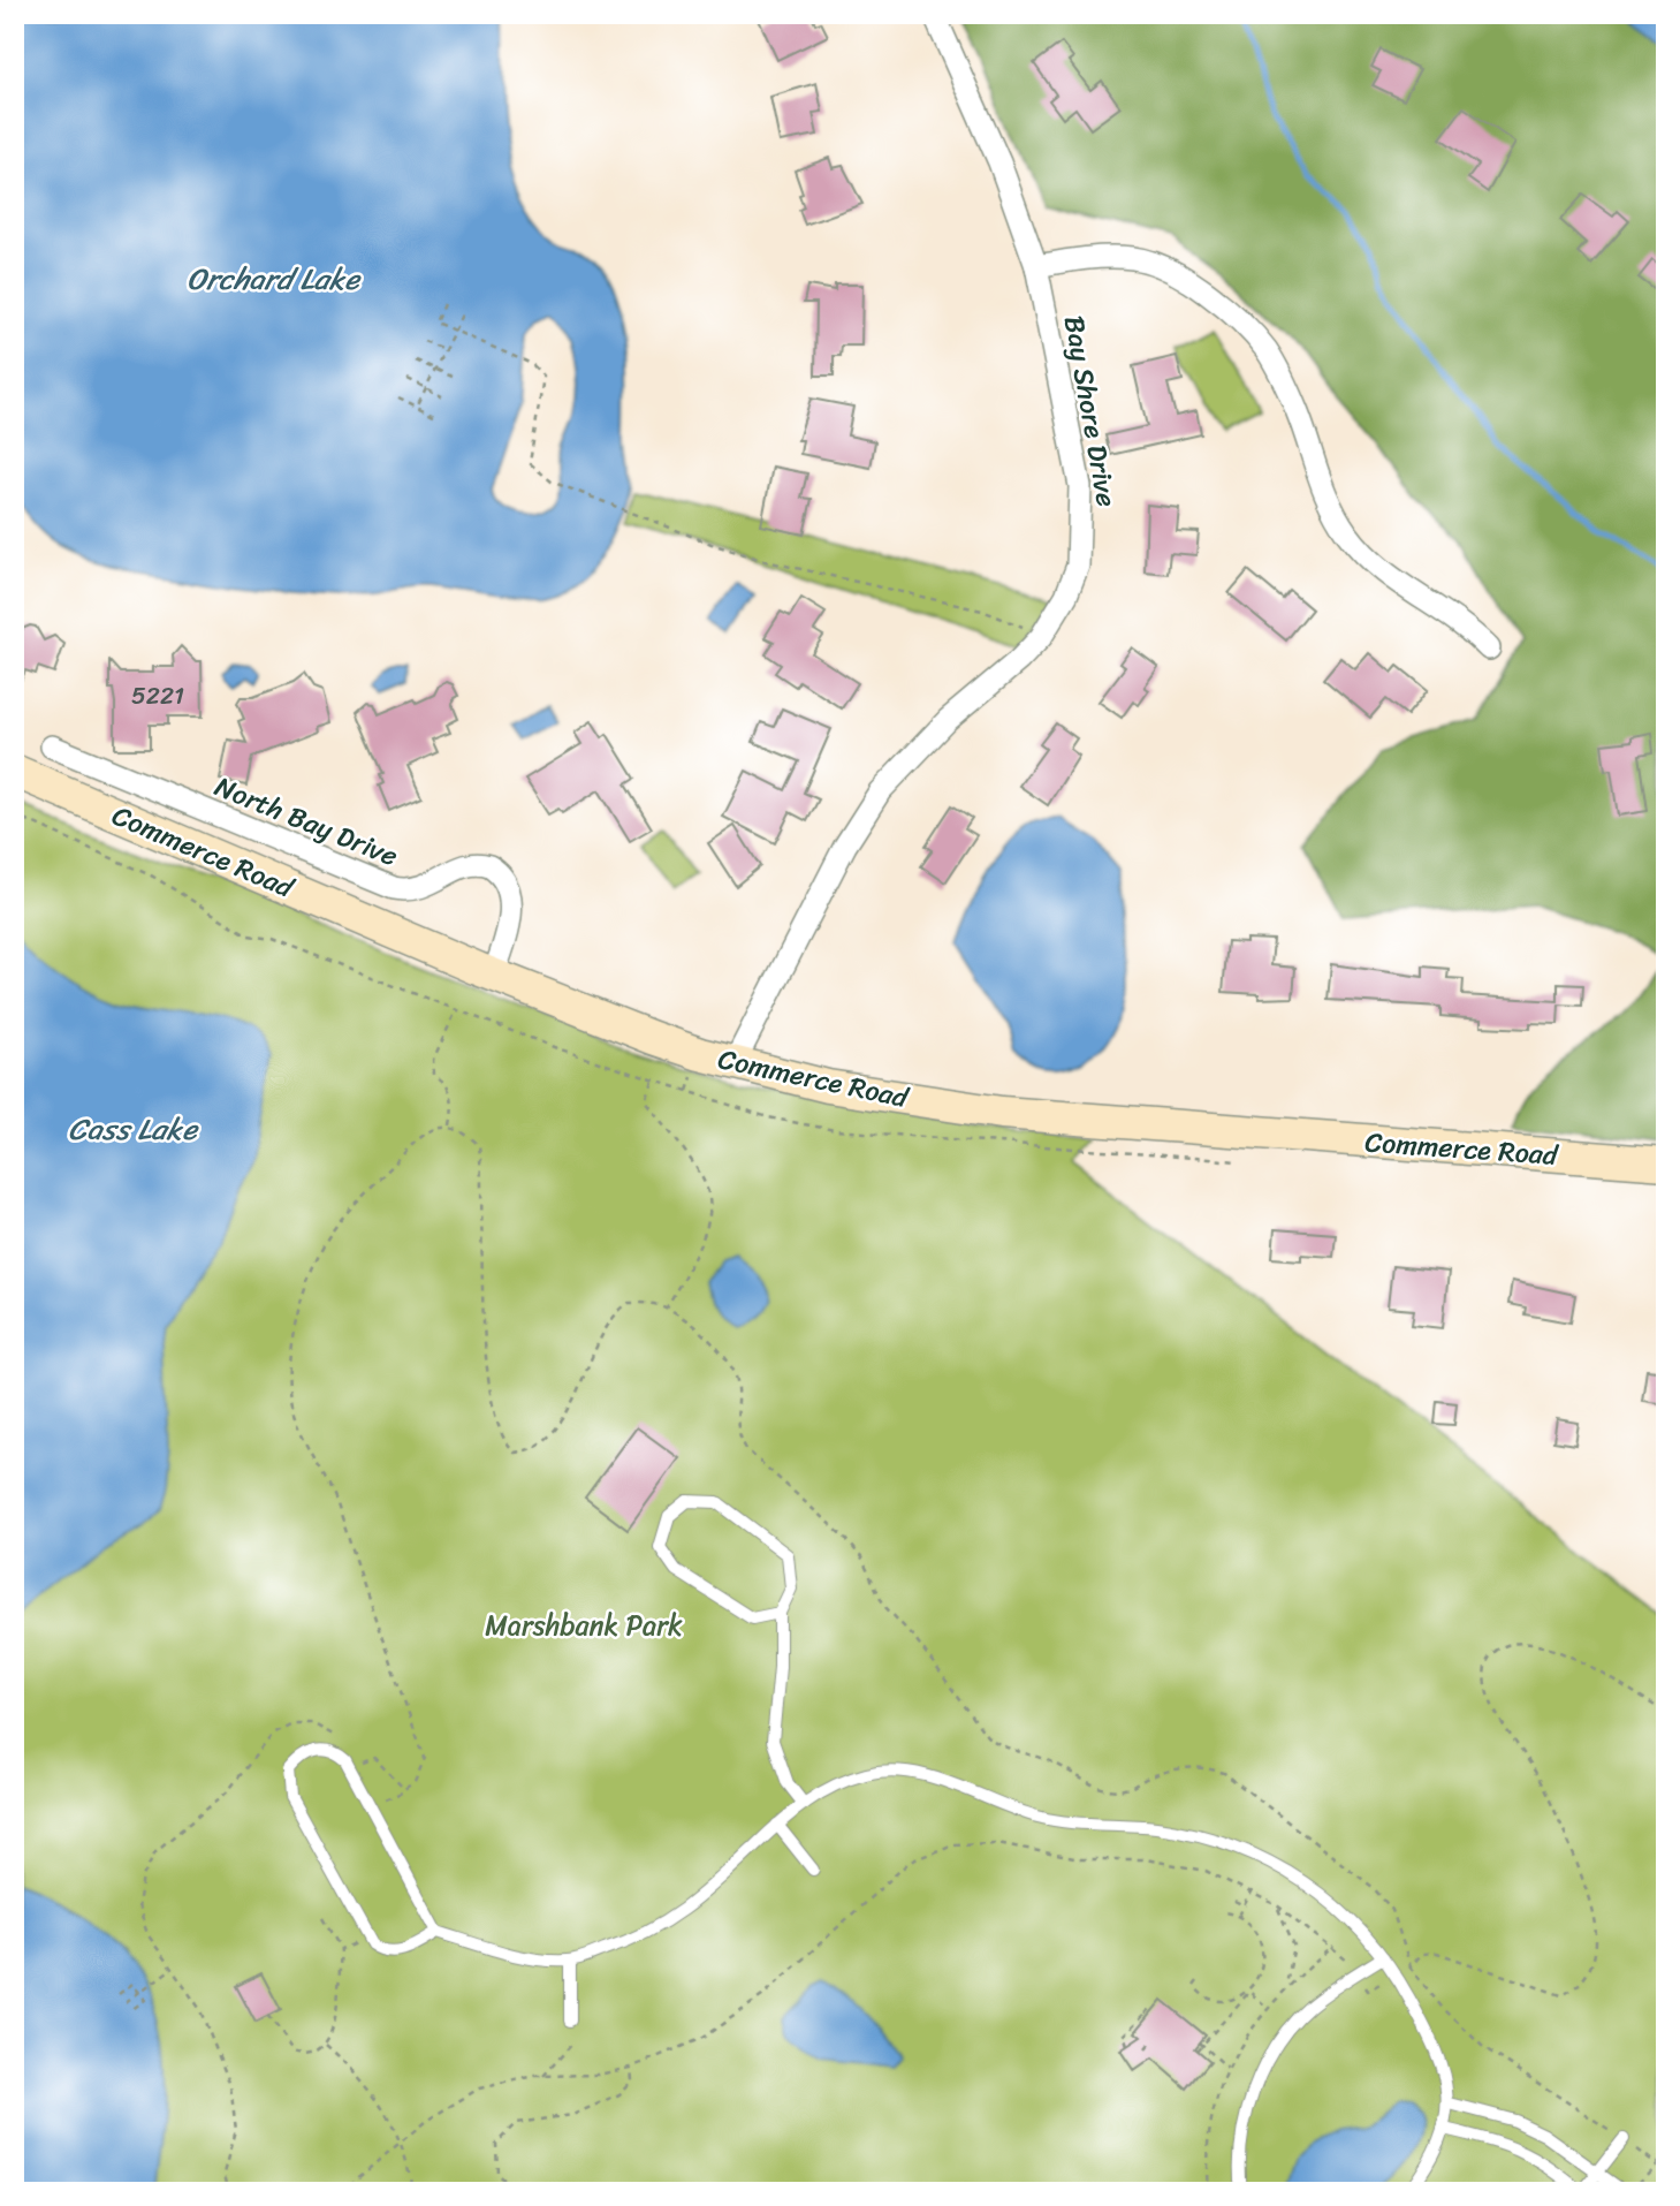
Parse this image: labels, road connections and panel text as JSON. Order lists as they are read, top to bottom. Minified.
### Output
{"streets":{"main road":["Commerce Road"],"street":["Bay Shore Drive","North Bay Drive"]},"crossings":[["Bay Shore Drive","Commerce Road"],["North Bay Drive","Commerce Road"]],"water":["Orchard Lake","Cass Lake"],"parks":["Marshbank Park"],"house_numbers":["5221"]}
